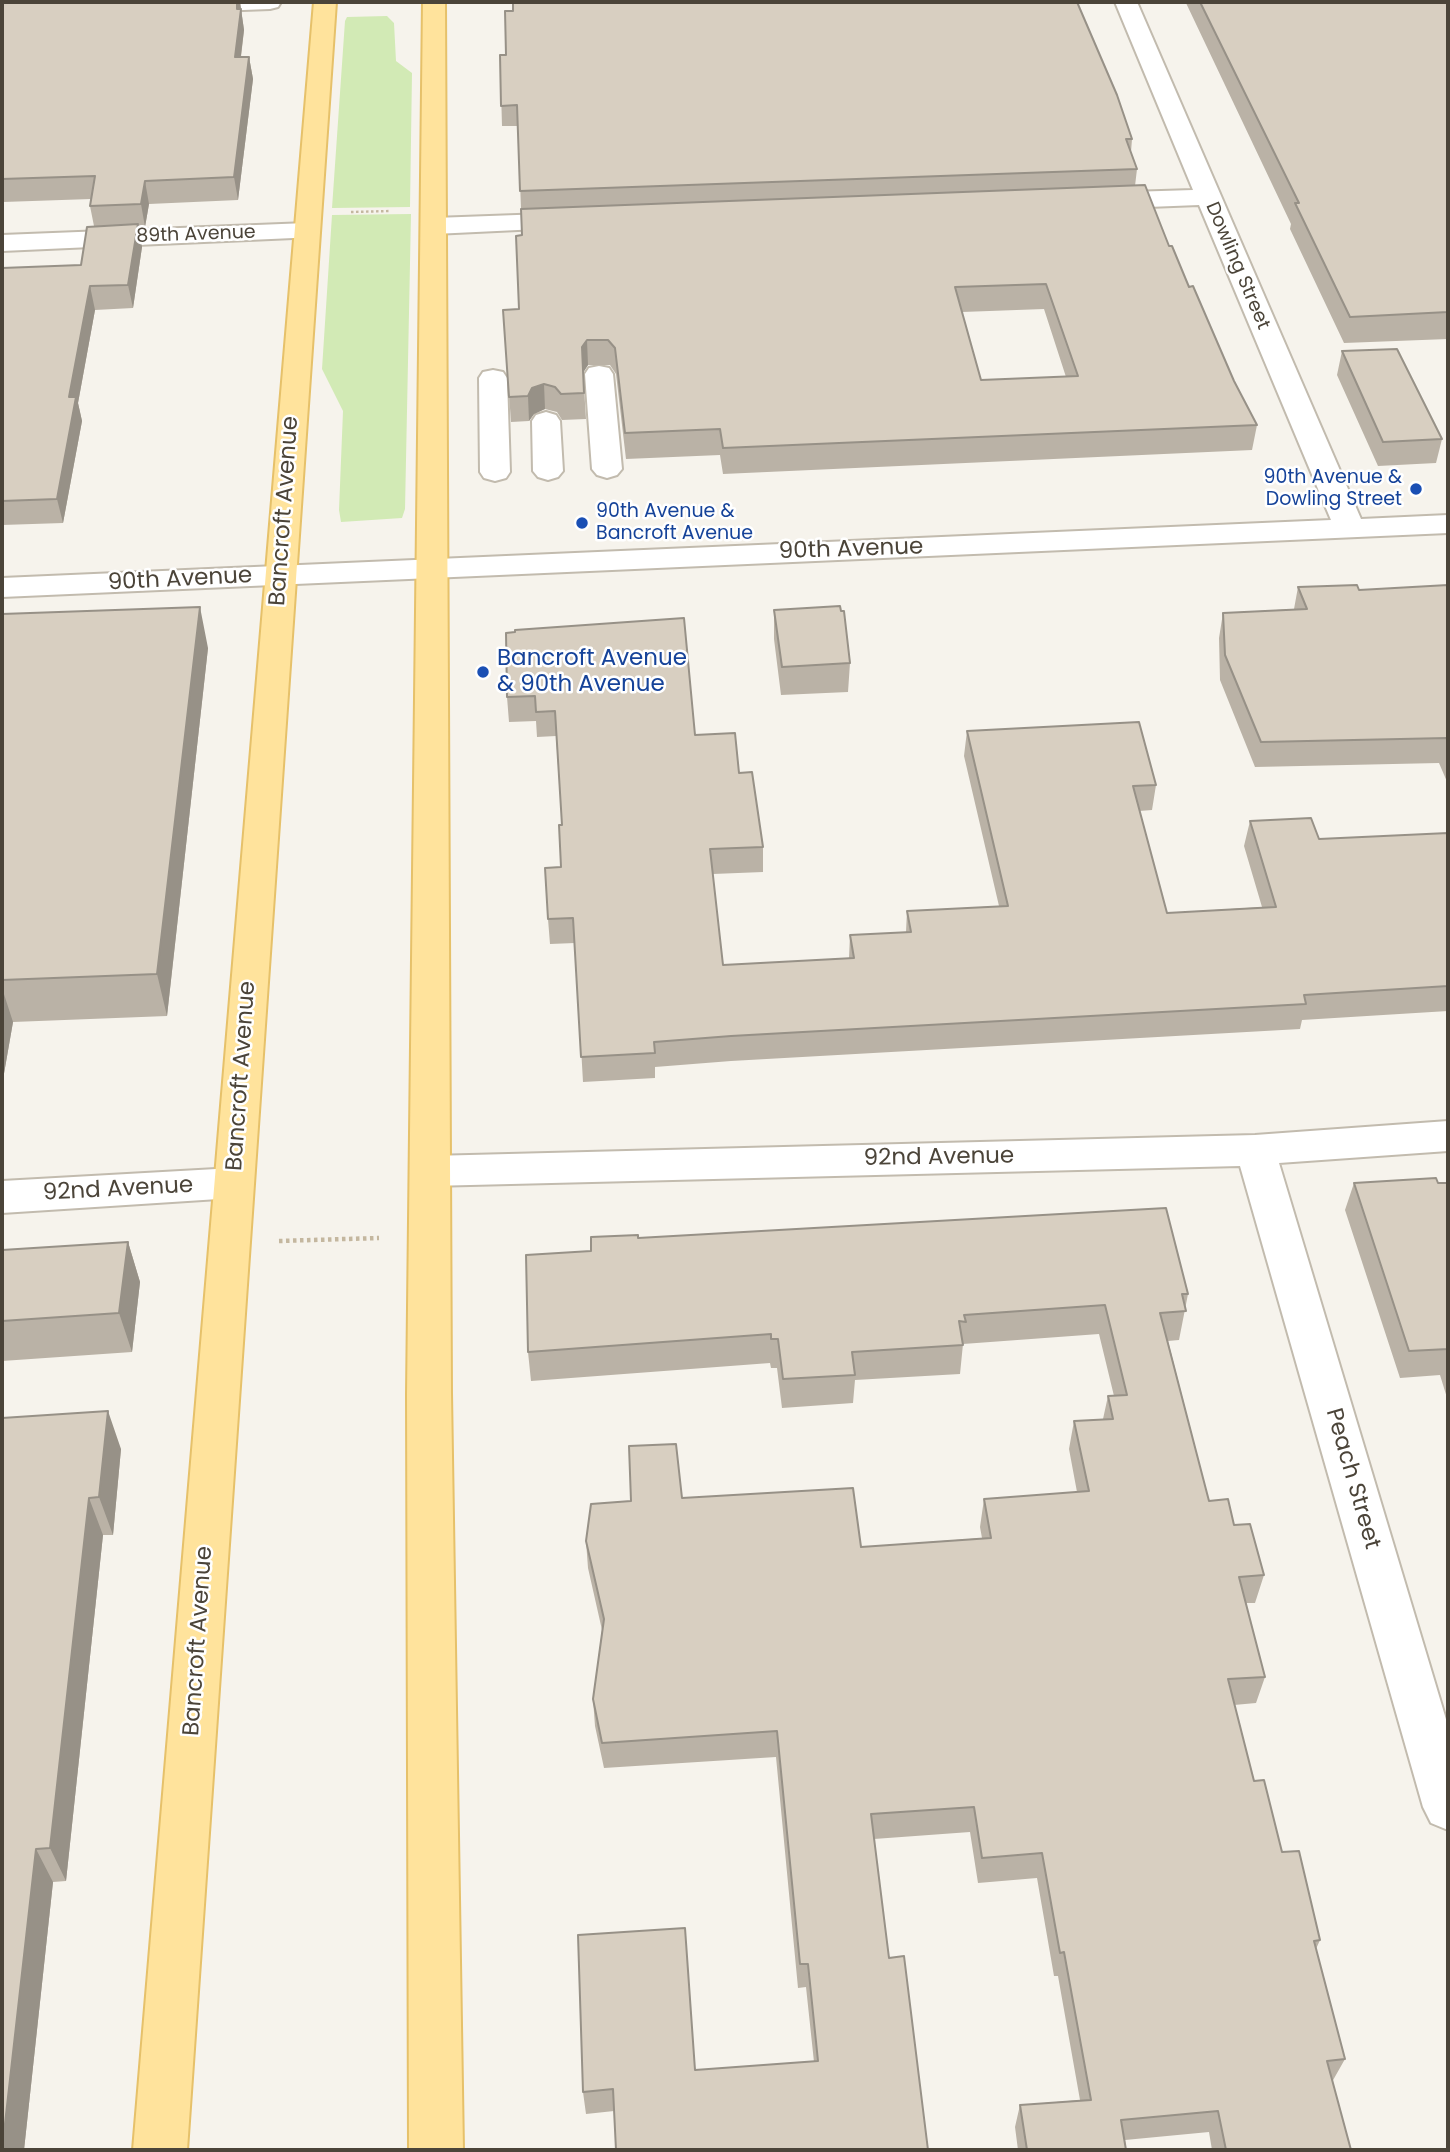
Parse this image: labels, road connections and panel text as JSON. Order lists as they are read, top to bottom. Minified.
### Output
{"streets":{"main road":["Bancroft Avenue"],"street":["89th Avenue","Dowling Street","90th Avenue","92nd Avenue","Peach Street"]},"crossings":[["89th Avenue","Bancroft Avenue"],["Dowling Street","90th Avenue"],["Bancroft Avenue","90th Avenue"],["Bancroft Avenue","92nd Avenue"],["92nd Avenue","Peach Street"]],"places":["90th Avenue & Dowling Street","90th Avenue & Bancroft Avenue","Bancroft Avenue & 90th Avenue"]}
